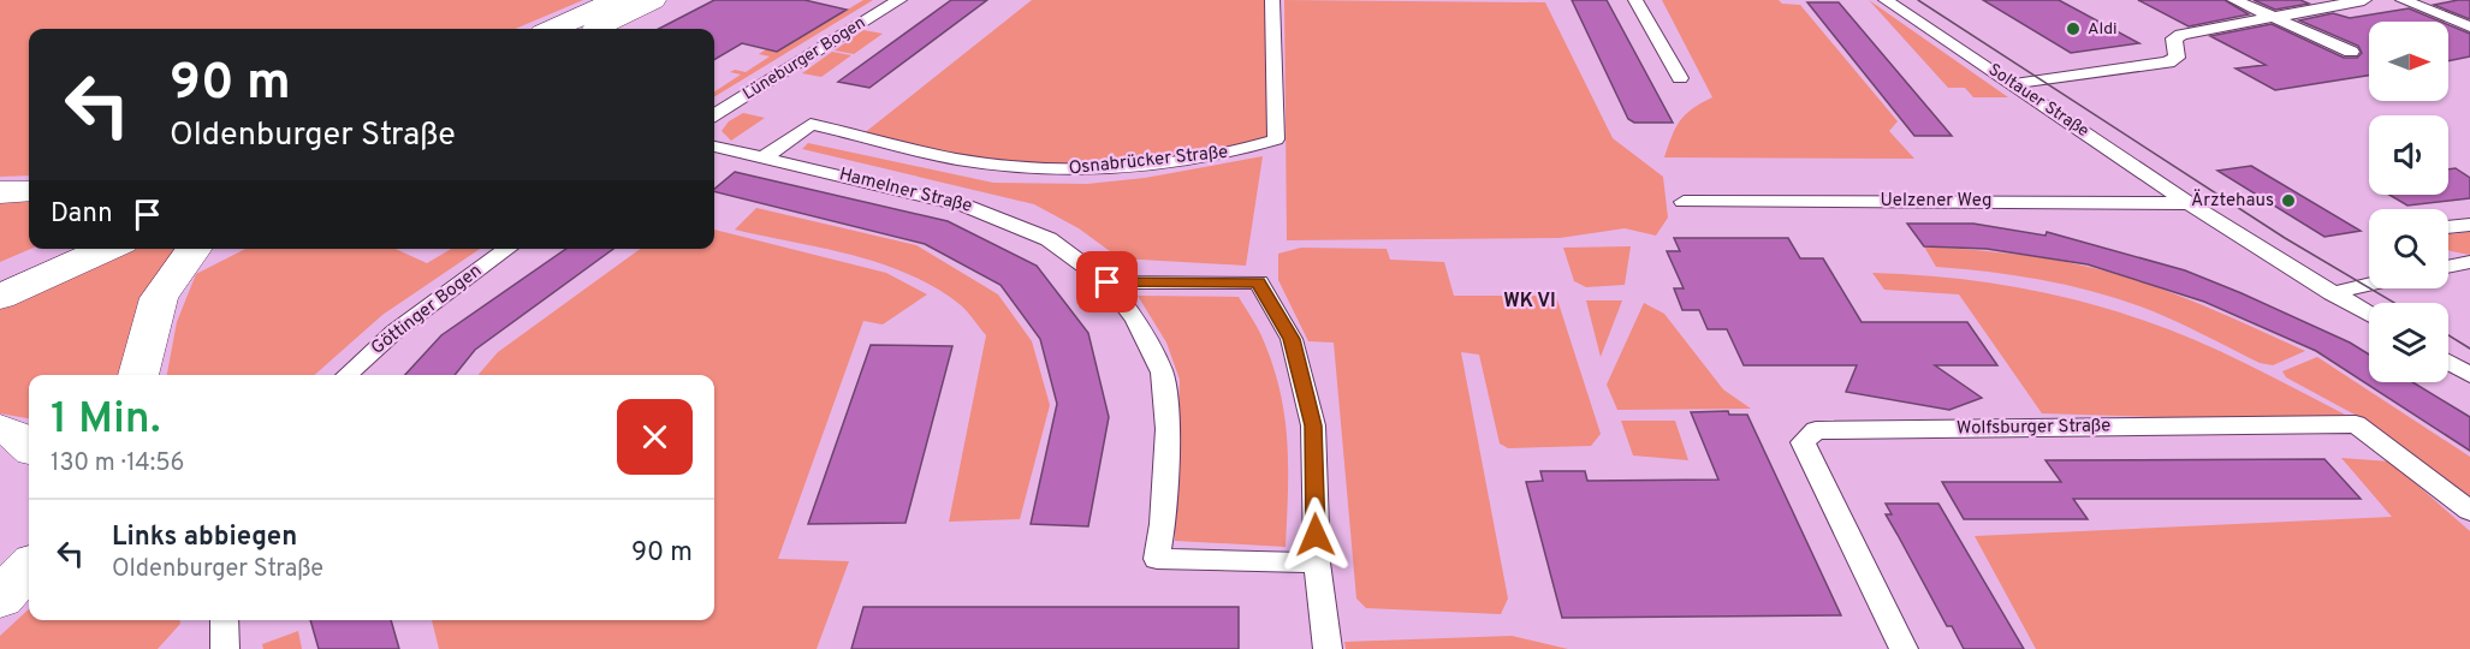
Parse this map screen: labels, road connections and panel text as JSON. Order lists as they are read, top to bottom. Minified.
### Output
{"streets":{"street":["Lüneburger Bogen","Soltauer Straße","Osnabrücker Straße","Hamelner Straße","Uelzener Weg","Göttinger Bogen","Wolfsburger Straße"]},"crossings":[["Soltauer Straße","Uelzener Weg"],["Osnabrücker Straße","Hamelner Straße"]],"districts":["WK VI"],"places":["Aldi","Ärztehaus"],"north":"right","page":{"turn":["90 m","Oldenburger Straße"],"then":"Dann","heading":["1 Min.","130 m · 14:56"],"list":[{"name":"Links abbiegen","note":"Oldenburger Straße","value":"90 m"}]}}
